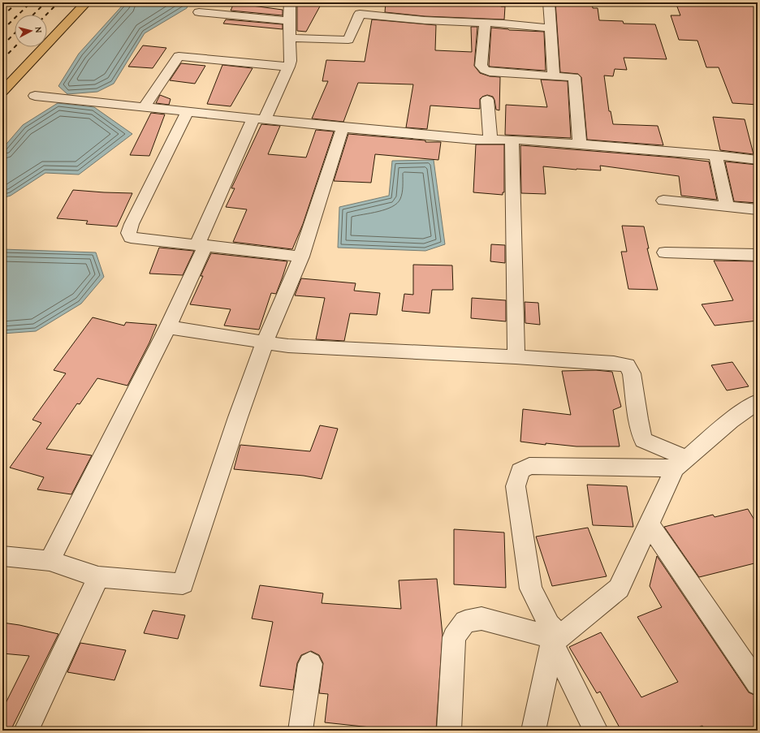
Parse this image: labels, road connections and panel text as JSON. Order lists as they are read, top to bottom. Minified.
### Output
{"north":"right"}
